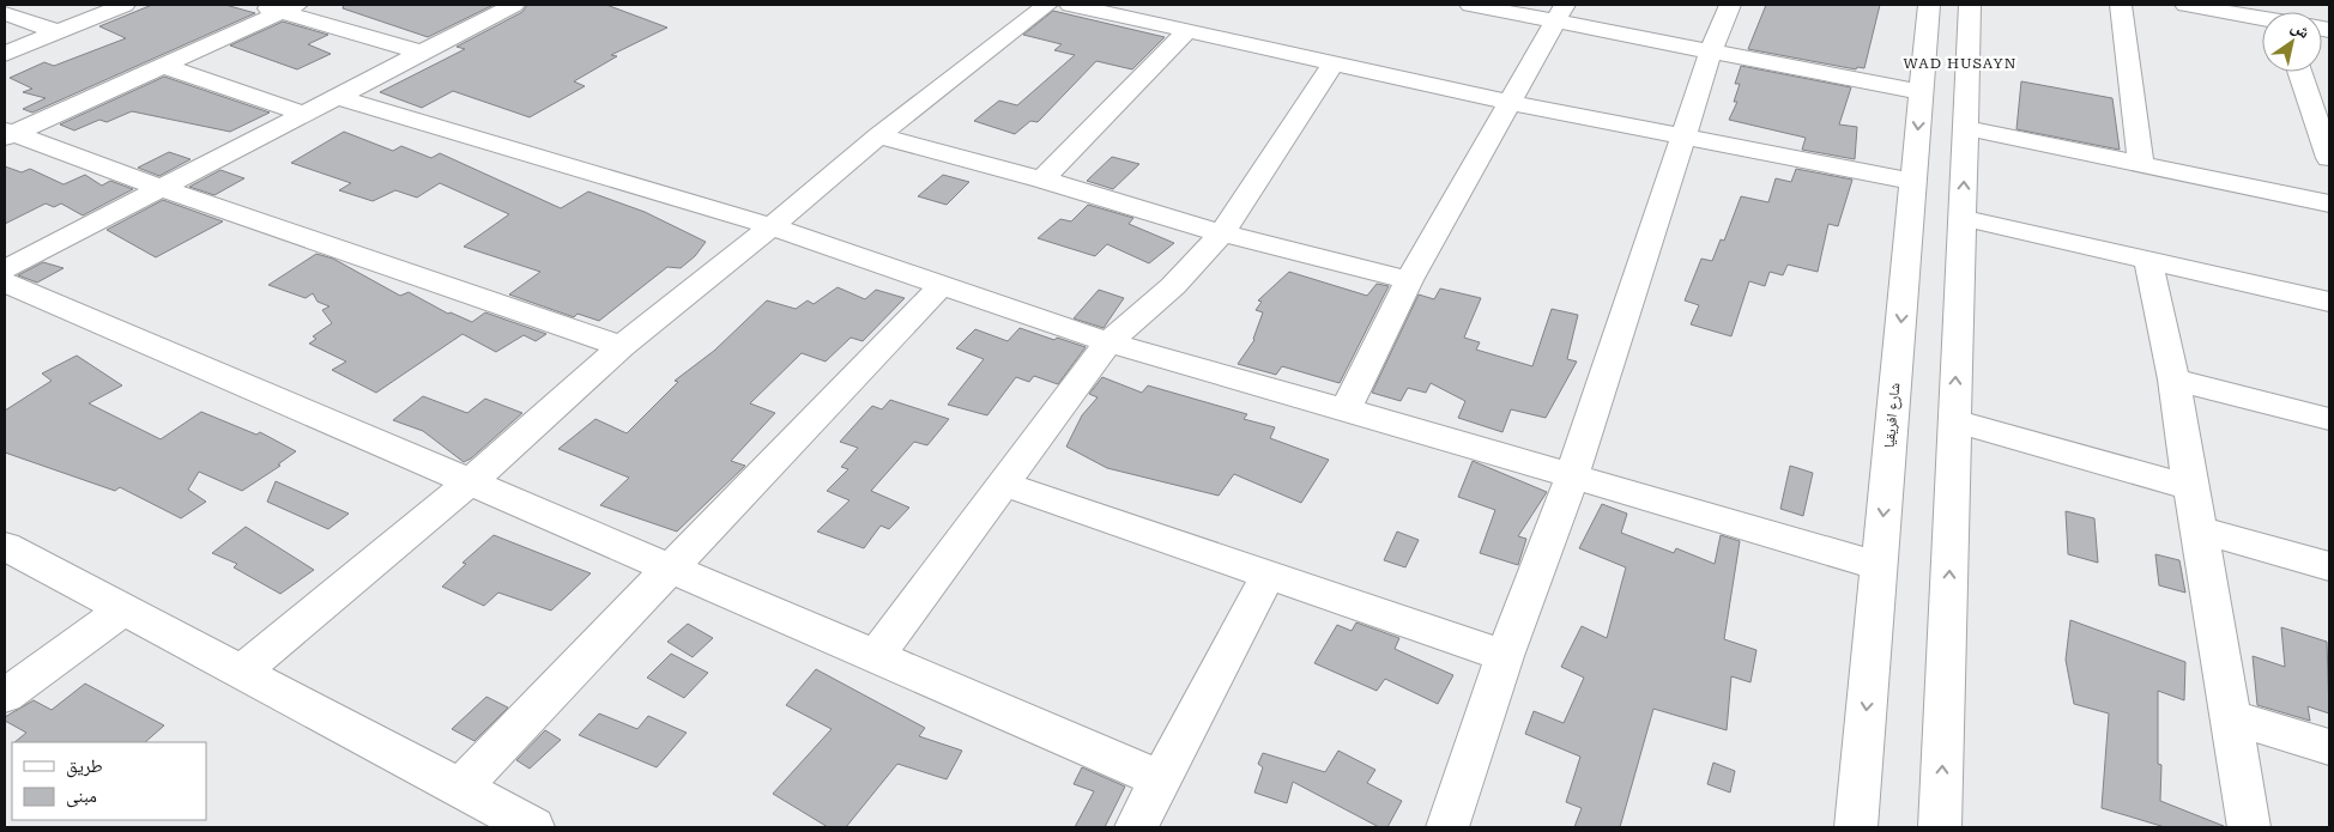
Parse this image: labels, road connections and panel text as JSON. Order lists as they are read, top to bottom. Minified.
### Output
{"streets":{"street":["شارع افريقيا"]},"districts":["WAD HUSAYN"],"legend":["طريق","مبنى"],"north":"top right"}
